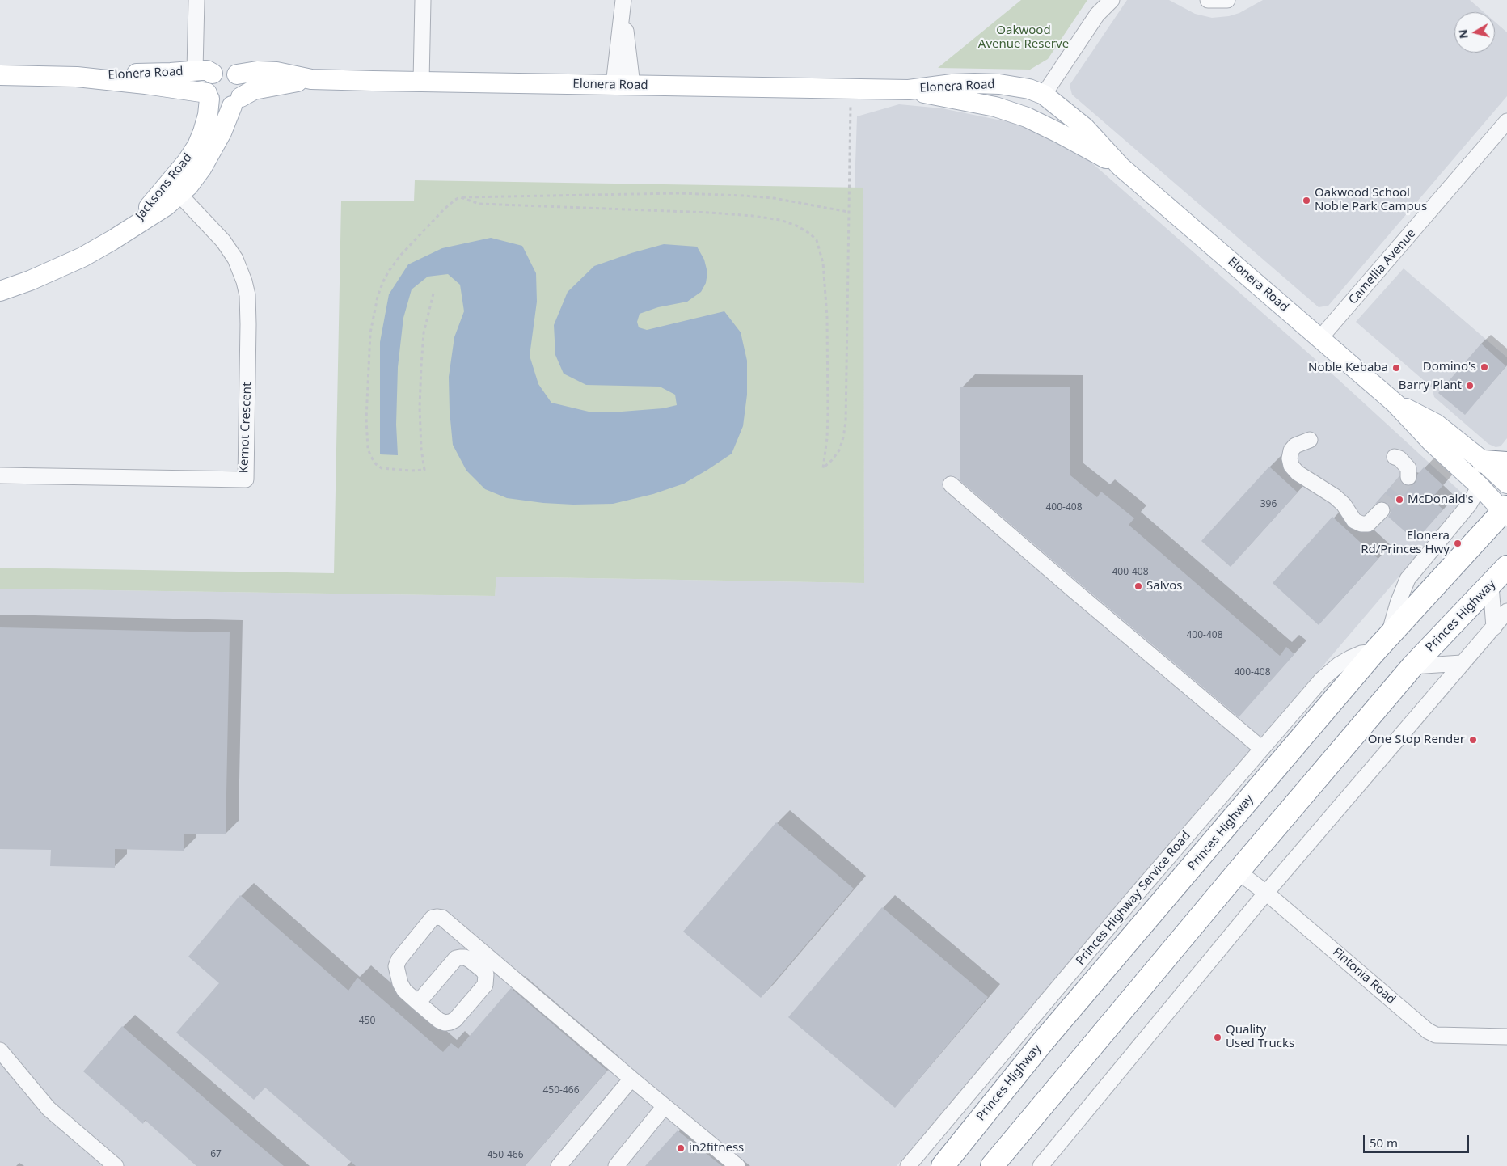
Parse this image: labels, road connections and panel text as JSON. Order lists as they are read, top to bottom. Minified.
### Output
{"streets":{"highway":["Princes Highway"],"main road":["Elonera Road","Jacksons Road"],"street":["Camellia Avenue","Kernot Crescent","Princes Highway Service Road","Fintonia Road"]},"crossings":[["Elonera Road","Jacksons Road"],["Elonera Road","Camellia Avenue"],["Elonera Road","Princes Highway"],["Jacksons Road","Kernot Crescent"],["Princes Highway","Princes Highway Service Road"],["Princes Highway","Fintonia Road"]],"parks":["Oakwood Avenue Reserve"],"places":["Oakwood School Noble Park Campus","Domino's","Noble Kebaba","Barry Plant","McDonald's","Elonera Rd/Princes Hwy","Salvos","One Stop Render","Quality Used Trucks","in2fitness"],"house_numbers":["396","400-408","400-408","400-408","400-408","450","450-466","67","450-466"],"scale_bar":"50 m","north":"left"}
